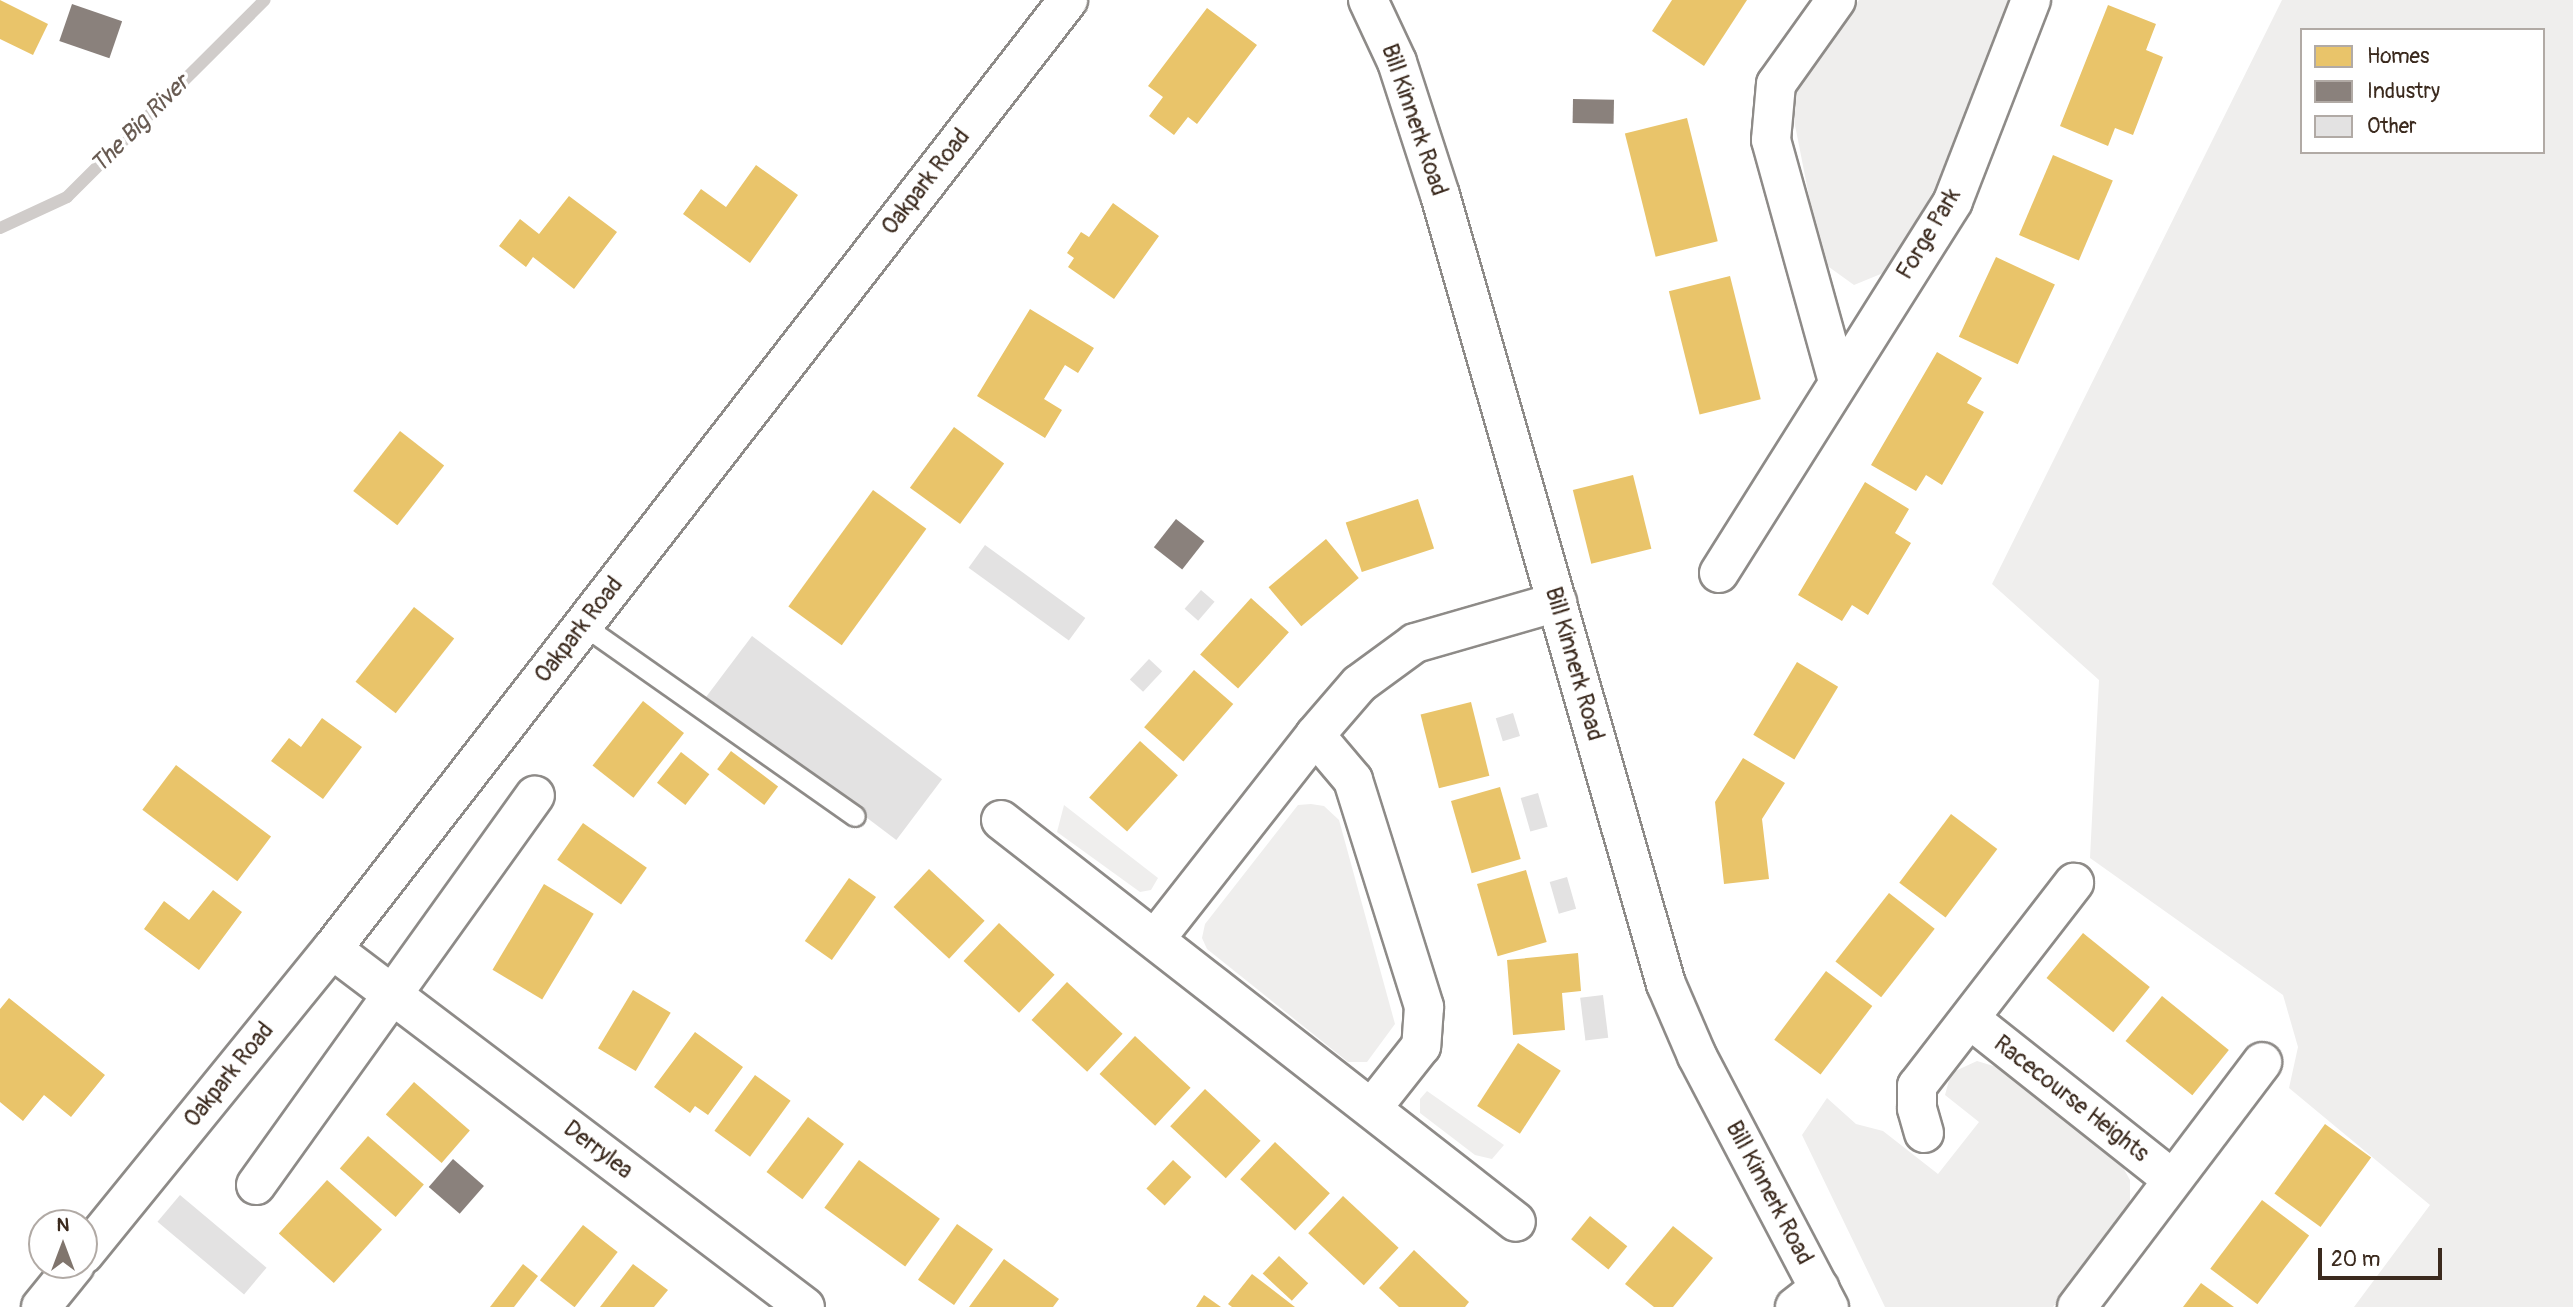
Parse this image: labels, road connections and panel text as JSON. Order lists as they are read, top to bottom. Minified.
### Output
{"streets":{"street":["Bill Kinnerk Road","Oakpark Road","Forge Park","Racecourse Heights","Derrylea"]},"crossings":[["Oakpark Road","Derrylea"]],"water":["The Big River"],"legend":["Homes","Industry","Other"],"scale_bar":"20 m","north":"top"}
